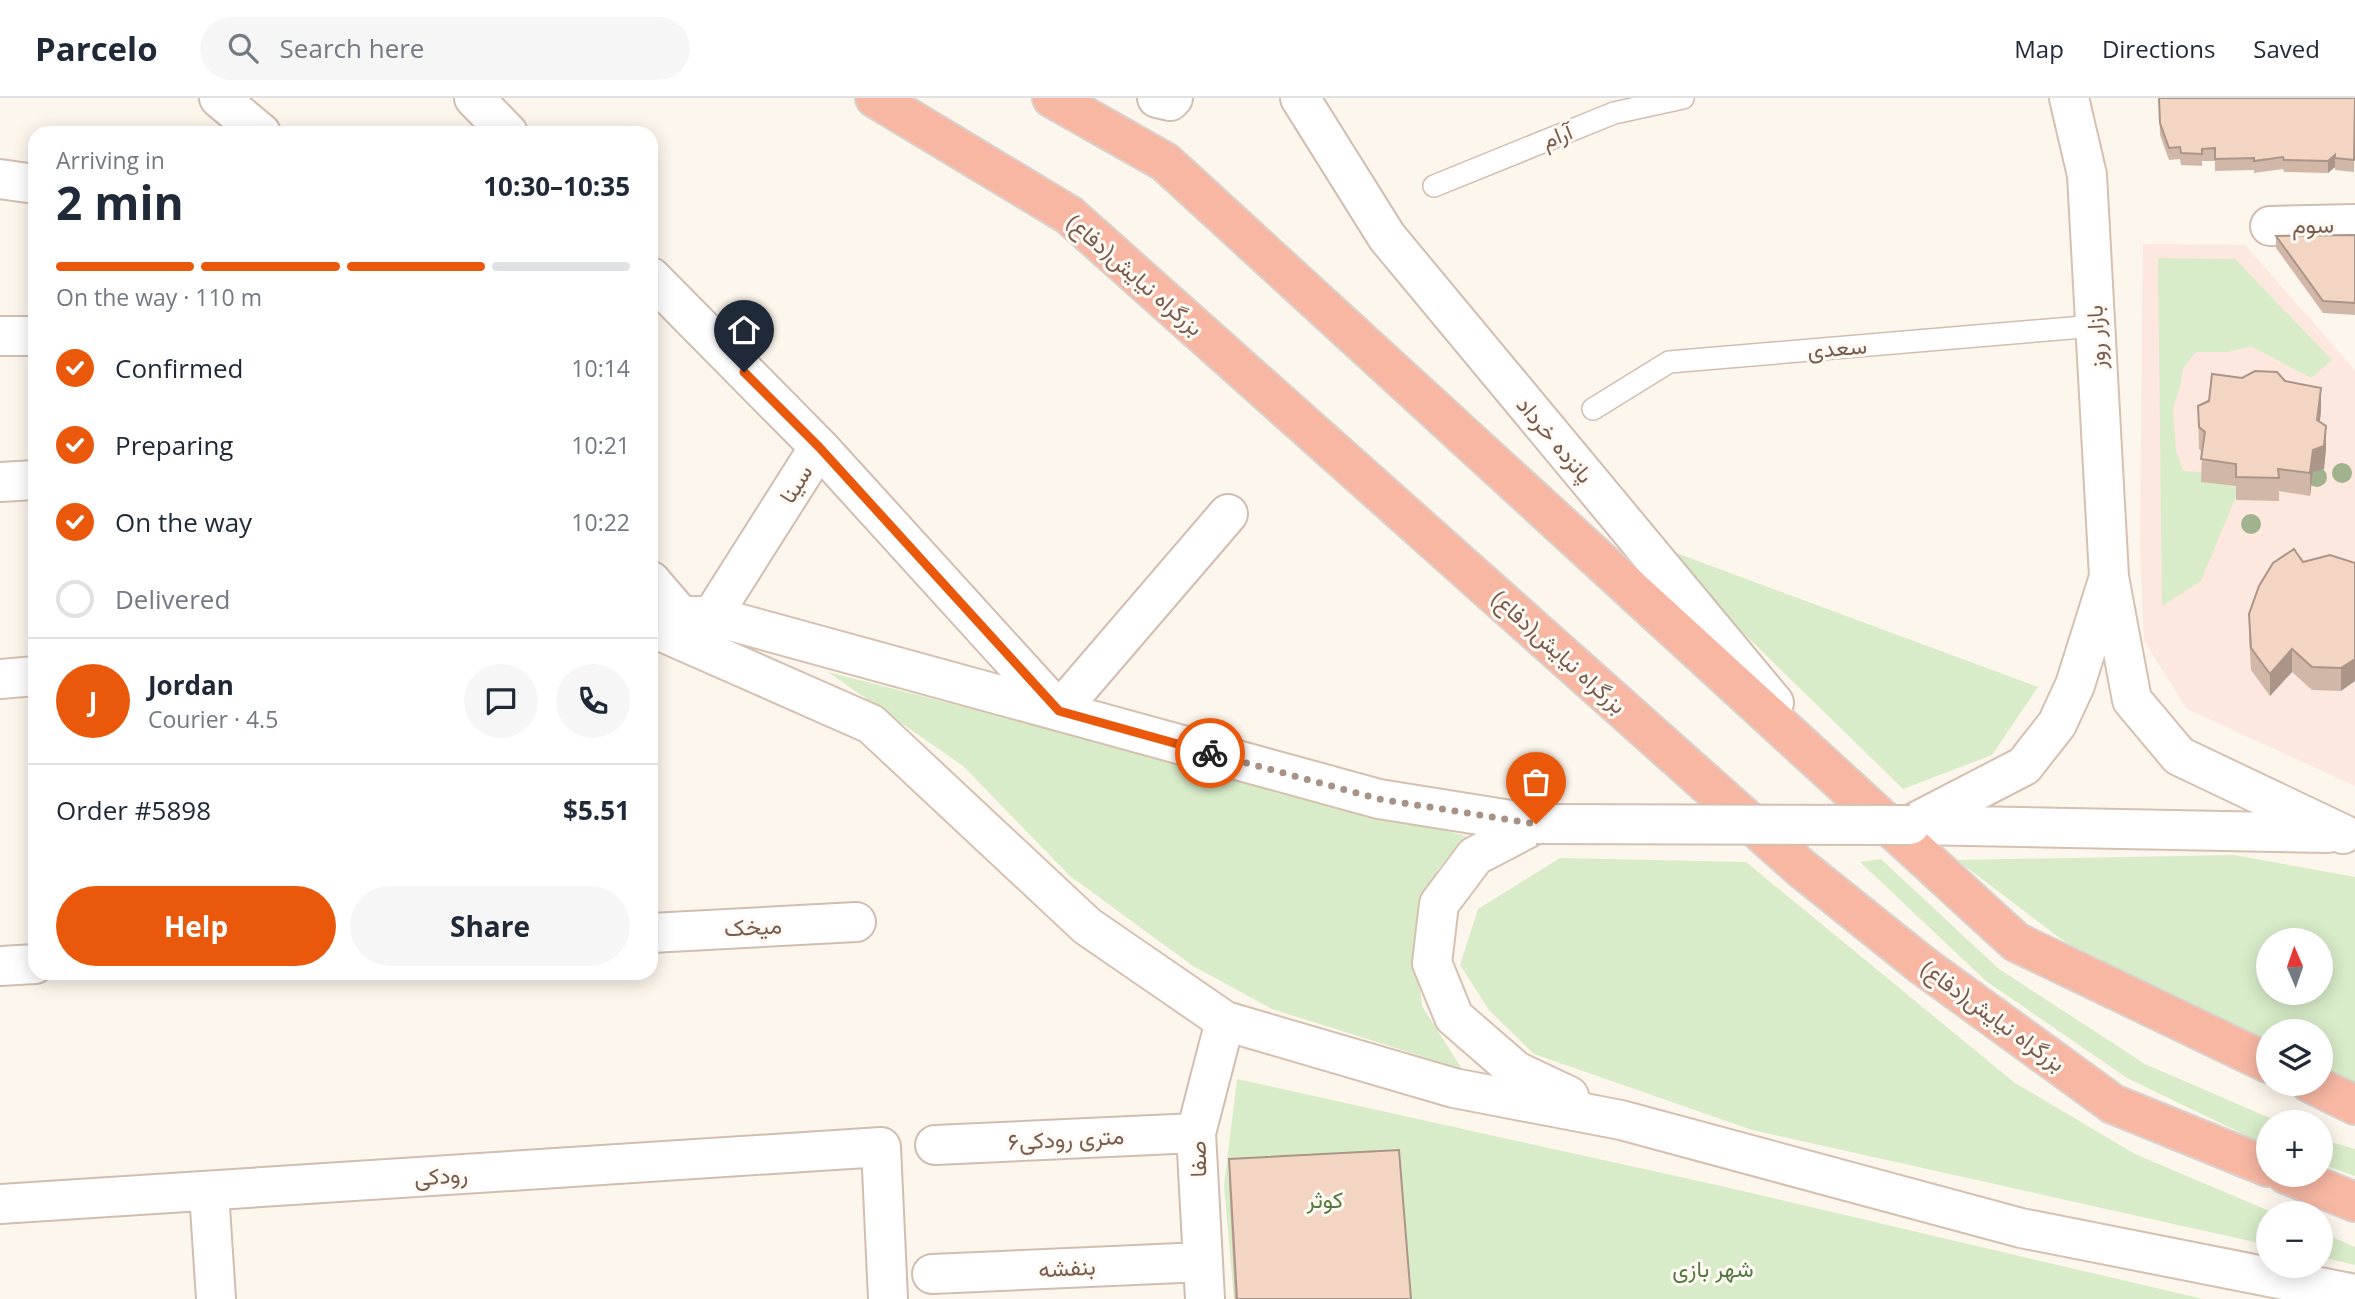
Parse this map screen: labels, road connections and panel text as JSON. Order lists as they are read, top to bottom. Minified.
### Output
{"streets":{"highway":["بزرگراه نیایش(دفاع)"],"street":["سوم","بازار روز","پانزده خرداد","سینا","میخک","۶متری رودکی","صفا","رودکی","بنفشه"],"lane":["آرام","سعدی"]},"crossings":[["بازار روز","سعدی"],["۶متری رودکی","صفا"],["صفا","بنفشه"]],"parks":["کوثر","شهر بازی"],"north":"top","page":{"header":"Parcelo","search":"Search here","nav":["Map","Directions","Saved"],"heading":["2 min","Arriving in","10:30–10:35"],"panel":["Jordan","Courier · 4.5","Order #5898","$5.51"],"bar":"On the way · 110 m","list":[["Confirmed","10:14"],["Preparing","10:21"],["On the way","10:22"],"Delivered"],"round":"J","buttons":["Help","Share"],"map_buttons":["+","−"]}}
